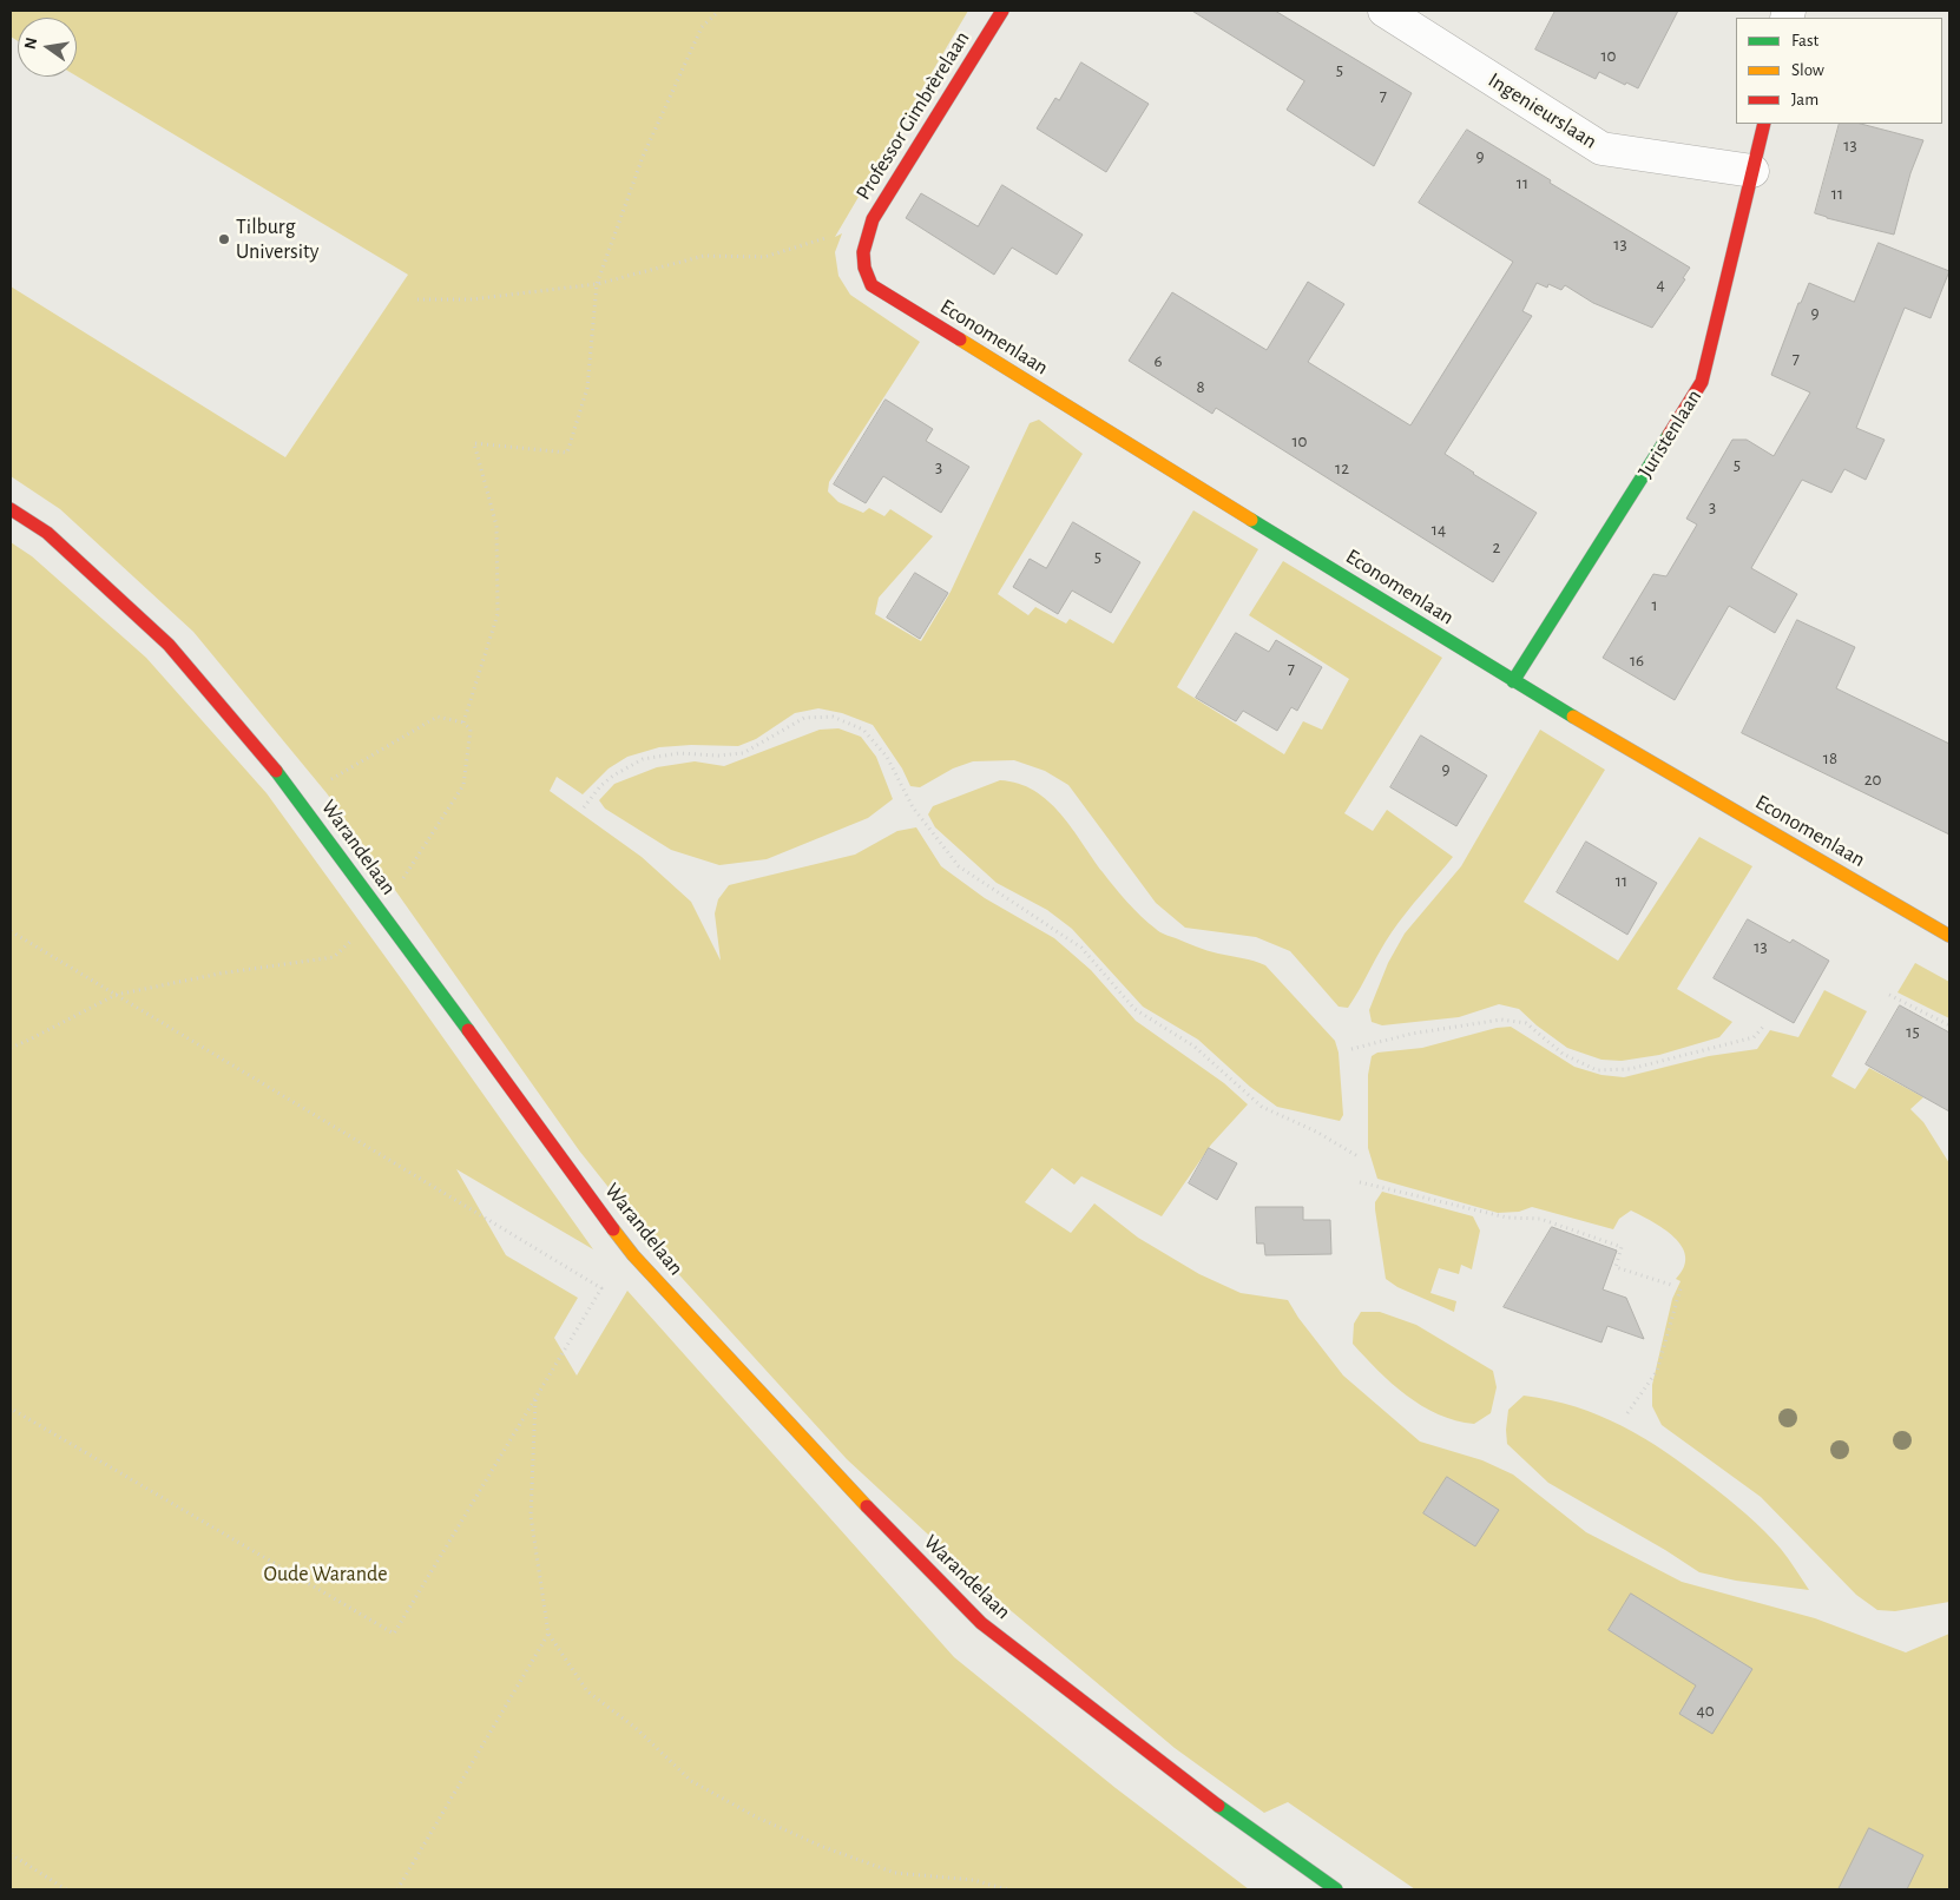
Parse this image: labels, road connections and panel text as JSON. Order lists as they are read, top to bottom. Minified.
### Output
{"streets":{"street":["Ingenieurslaan","Professor Gimbrèrelaan","Economenlaan","Juristenlaan","Warandelaan"]},"crossings":[["Ingenieurslaan","Juristenlaan"],["Professor Gimbrèrelaan","Economenlaan"],["Economenlaan","Juristenlaan"]],"parks":["Oude Warande"],"places":["Tilburg University"],"house_numbers":["10","5","7","13","9","11","11","13","4","9","7","6","8","10","5","3","12","3","14","2","5","1","16","7","18","9","20","11","13","15","40"],"legend":["Fast","Slow","Jam"],"north":"left"}
